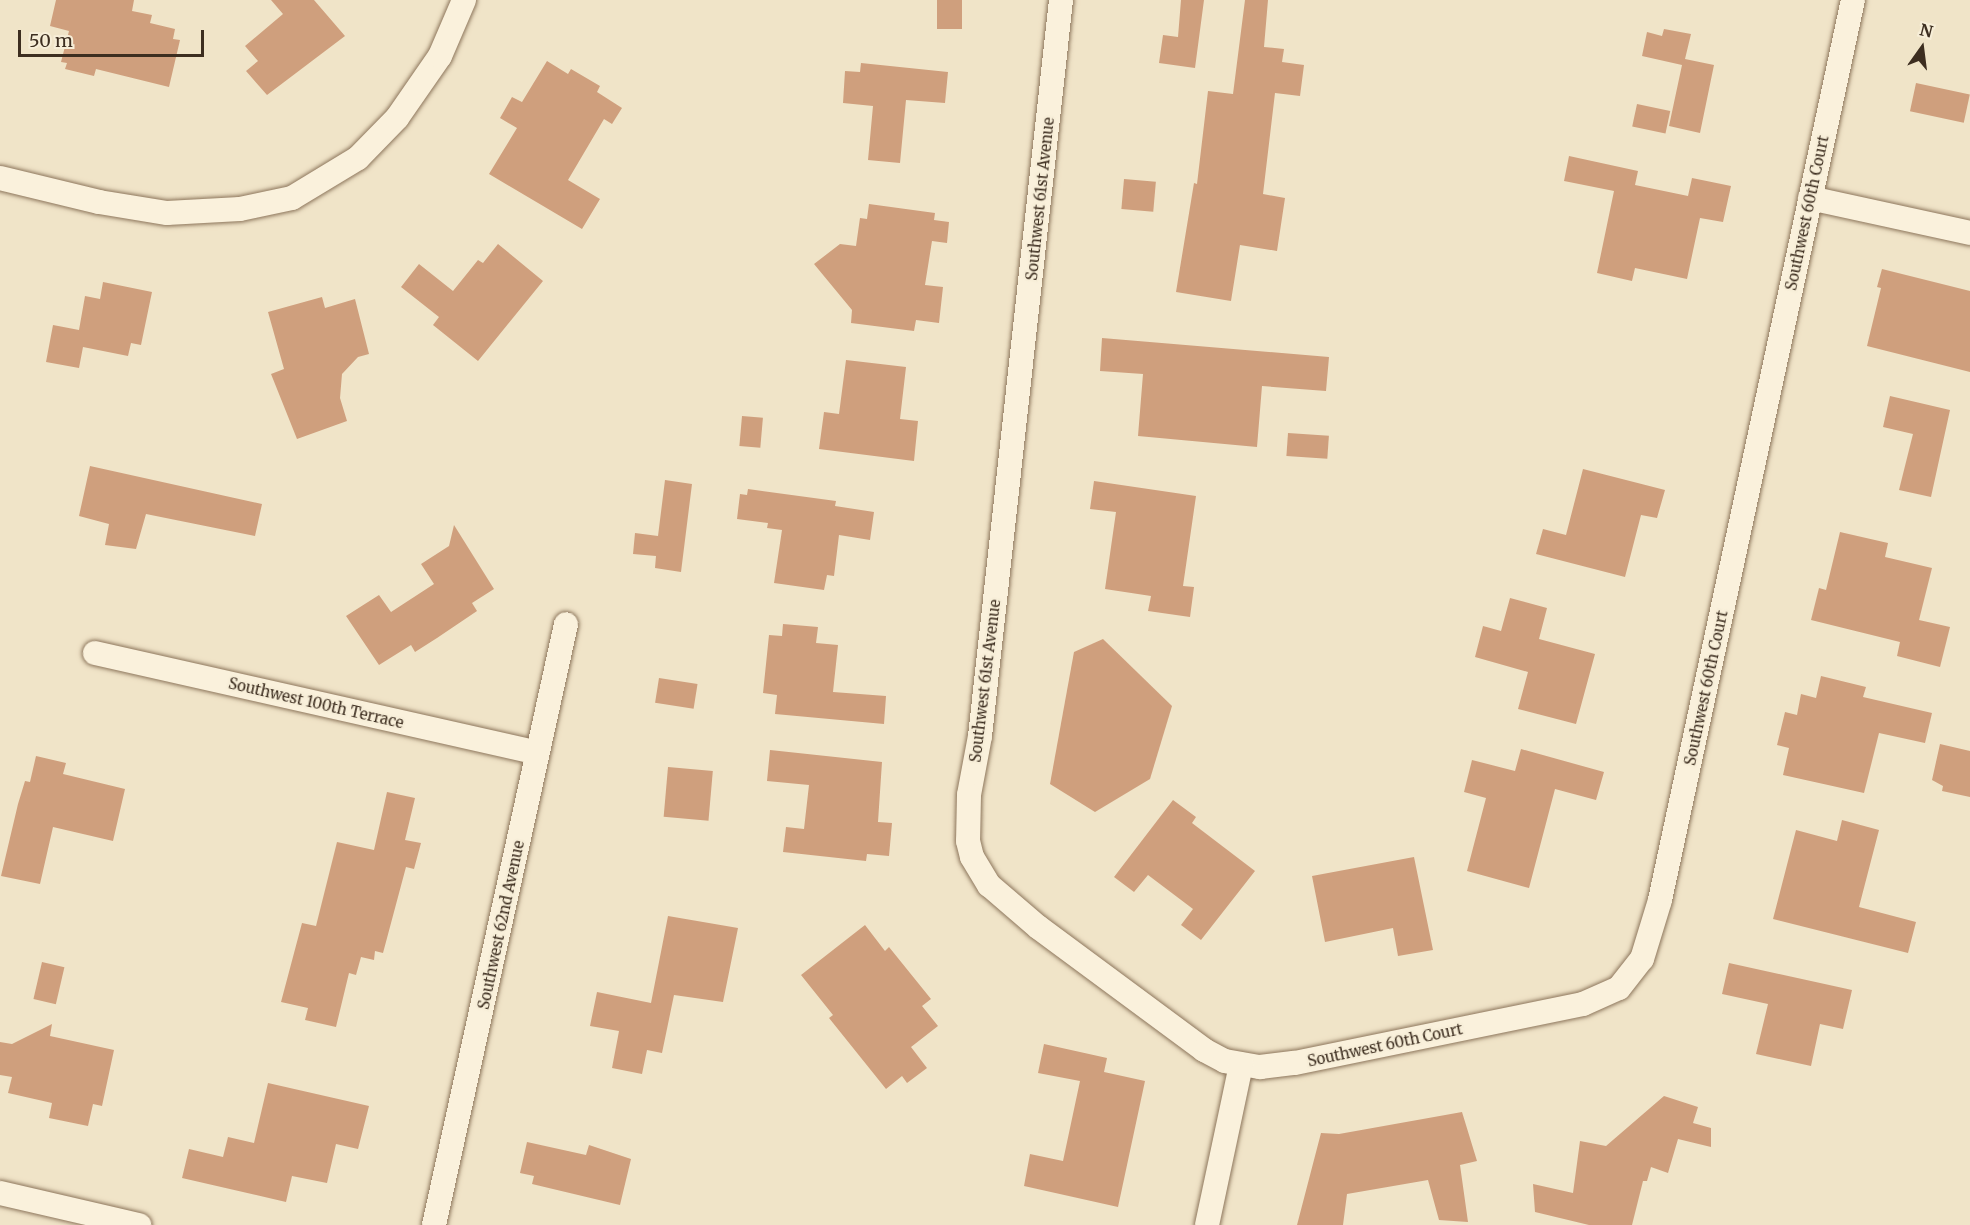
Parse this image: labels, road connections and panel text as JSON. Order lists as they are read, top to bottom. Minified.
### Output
{"streets":{"street":["Southwest 61st Avenue","Southwest 60th Court","Southwest 100th Terrace","Southwest 62nd Avenue"]},"crossings":[["Southwest 61st Avenue","Southwest 60th Court"],["Southwest 100th Terrace","Southwest 62nd Avenue"]],"scale_bar":"50 m","north":"top"}
